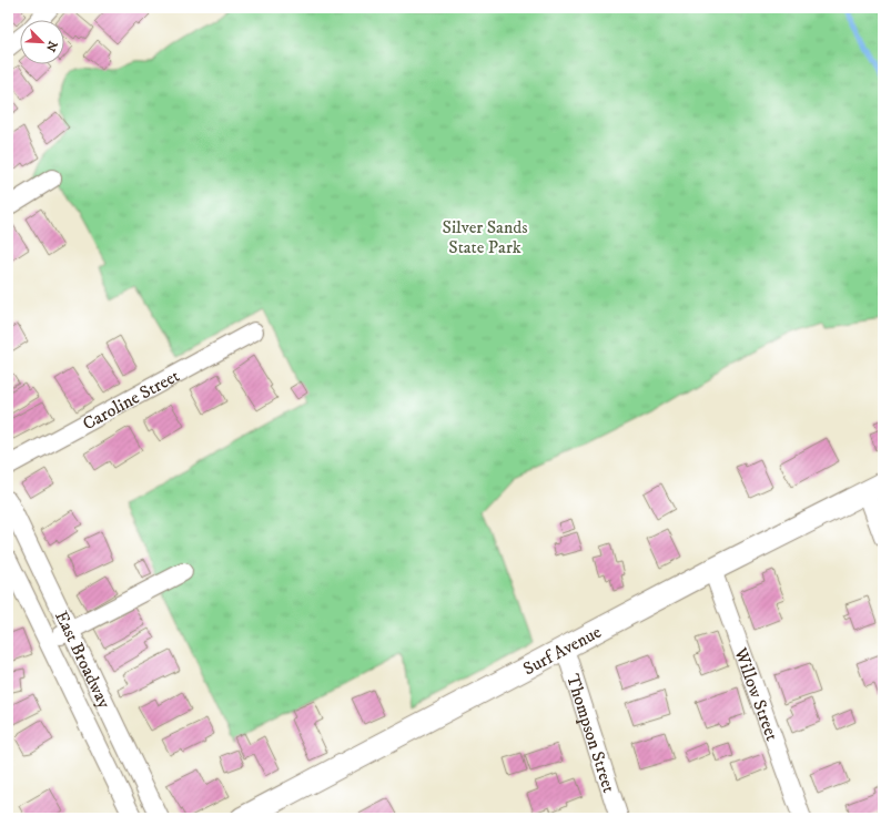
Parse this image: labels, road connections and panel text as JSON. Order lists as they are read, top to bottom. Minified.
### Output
{"streets":{"street":["Caroline Street","Surf Avenue","East Broadway","Willow Street","Thompson Street"]},"crossings":[["Surf Avenue","Willow Street"],["Surf Avenue","Thompson Street"]],"parks":["Silver Sands State Park"],"north":"bottom right"}
